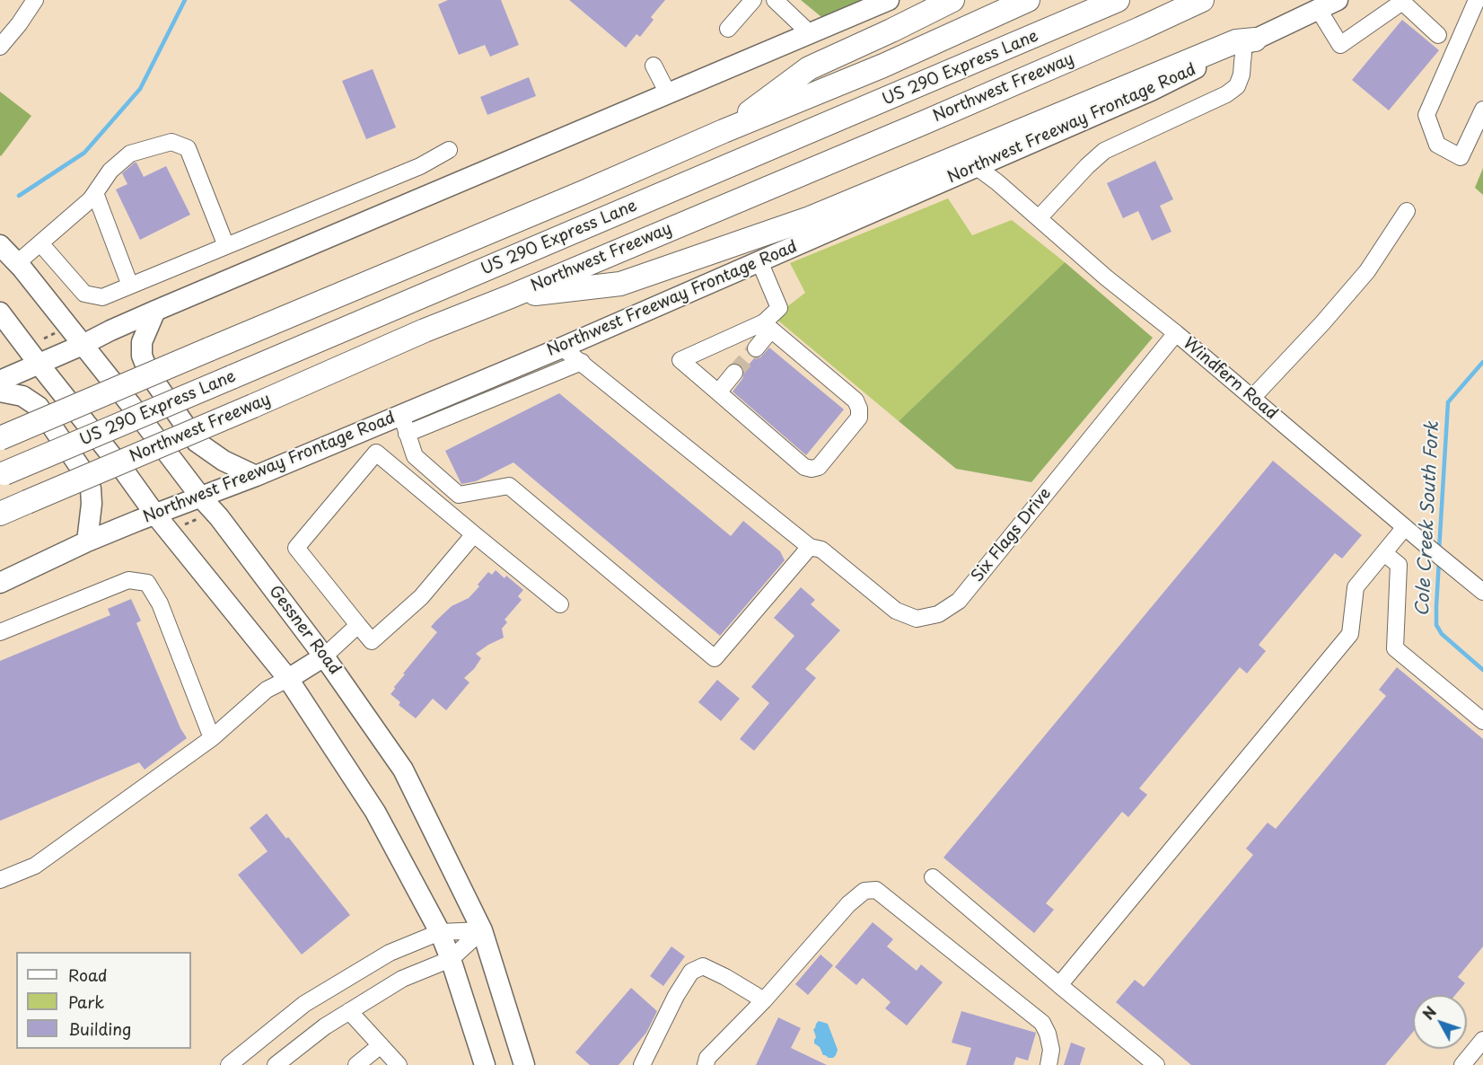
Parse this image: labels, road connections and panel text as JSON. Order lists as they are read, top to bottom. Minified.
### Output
{"streets":{"highway":["US 290 Express Lane","Northwest Freeway"],"main road":["Northwest Freeway Frontage Road","Gessner Road"],"street":["Windfern Road","Six Flags Drive"]},"crossings":[["Northwest Freeway Frontage Road","Windfern Road"],["Northwest Freeway Frontage Road","Six Flags Drive"],["Northwest Freeway Frontage Road","Gessner Road"],["Windfern Road","Six Flags Drive"]],"water":["Cole Creek South Fork"],"legend":["Road","Park","Building"],"north":"top left"}
